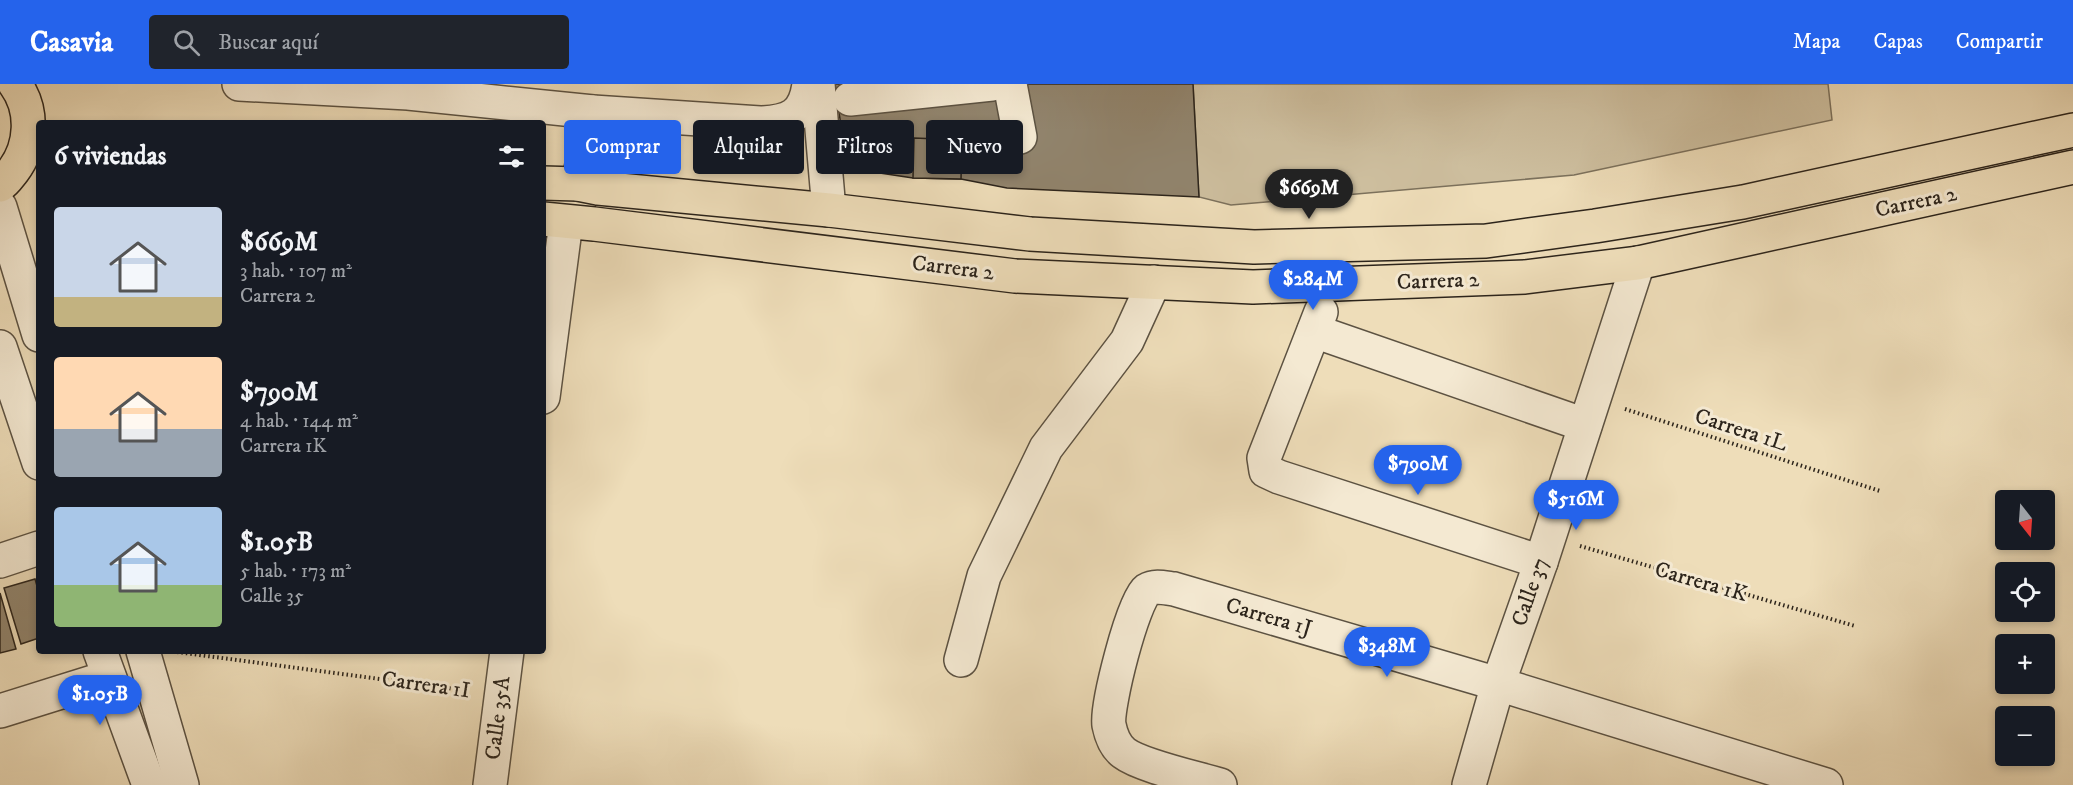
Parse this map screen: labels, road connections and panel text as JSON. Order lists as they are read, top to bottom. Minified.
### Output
{"streets":{"main road":["Carrera 2"],"street":["Calle 37","Carrera 1J","Calle 35A"],"path":["Carrera 1L","Carrera 1K","Carrera 1I"]},"crossings":[["Carrera 2","Calle 37"],["Carrera 1L","Calle 37"],["Carrera 1K","Calle 37"],["Calle 37","Carrera 1J"],["Carrera 1I","Calle 35A"]],"north":"bottom","page":{"header":"Casavia","search":"Buscar aquí","nav":["Mapa","Capas","Compartir"],"chip":["Comprar","Alquilar","Filtros","Nuevo"],"heading":"6 viviendas","price":["$669M","$284M","$790M","$516M","$348M","$1.05B"],"list":[{"name":"$669M","note":"3 hab. · 107 m² · Carrera 2"},{"name":"$790M","note":"4 hab. · 144 m² · Carrera 1K"},{"name":"$1.05B","note":"5 hab. · 173 m² · Calle 35"}],"map_buttons":["+","−"]}}
